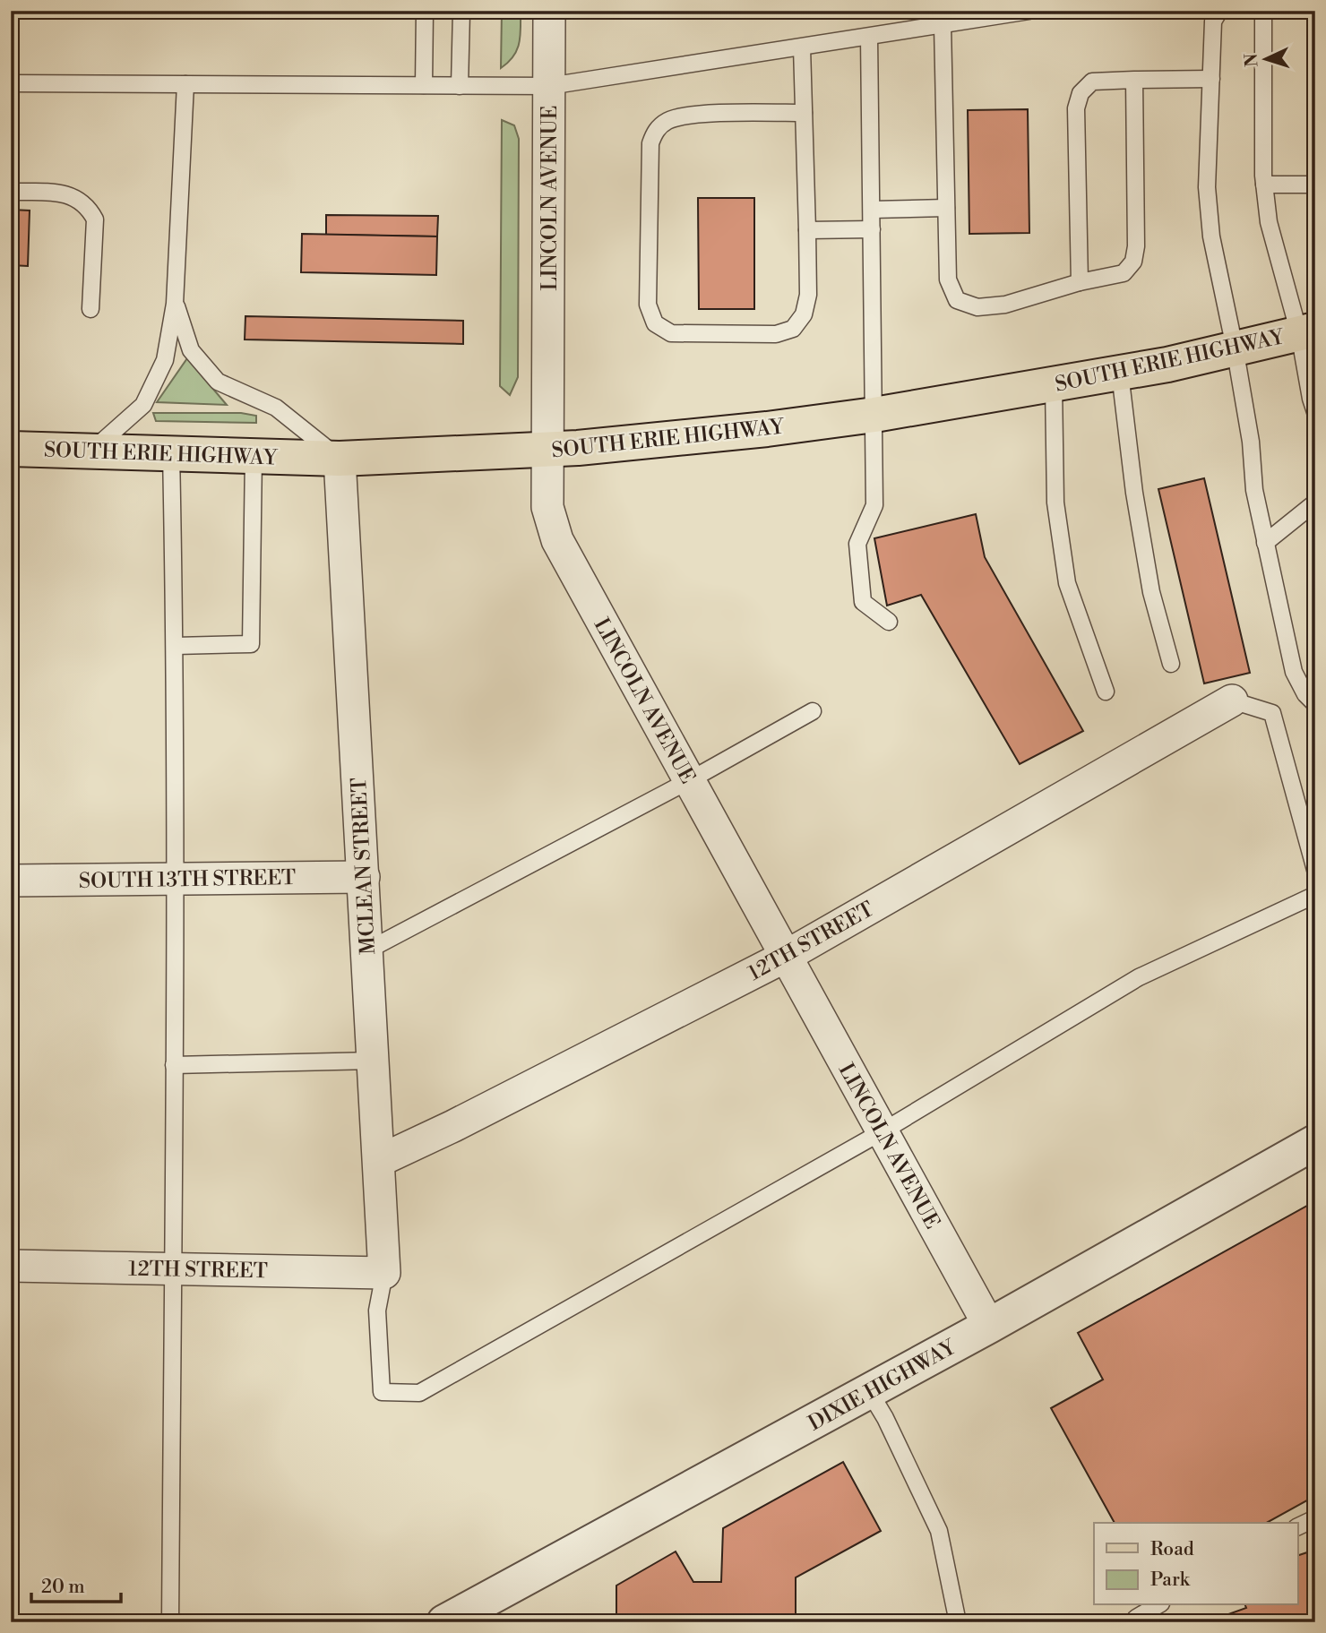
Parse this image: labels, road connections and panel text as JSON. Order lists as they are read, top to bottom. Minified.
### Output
{"streets":{"main road":["SOUTH ERIE HIGHWAY"],"street":["LINCOLN AVENUE","MCLEAN STREET","SOUTH 13TH STREET","12TH STREET","DIXIE HIGHWAY"]},"crossings":[["LINCOLN AVENUE","SOUTH ERIE HIGHWAY"],["LINCOLN AVENUE","12TH STREET"],["LINCOLN AVENUE","DIXIE HIGHWAY"],["SOUTH ERIE HIGHWAY","MCLEAN STREET"],["MCLEAN STREET","SOUTH 13TH STREET"],["MCLEAN STREET","12TH STREET"]],"legend":["Road","Park"],"scale_bar":"20 m","north":"left"}
